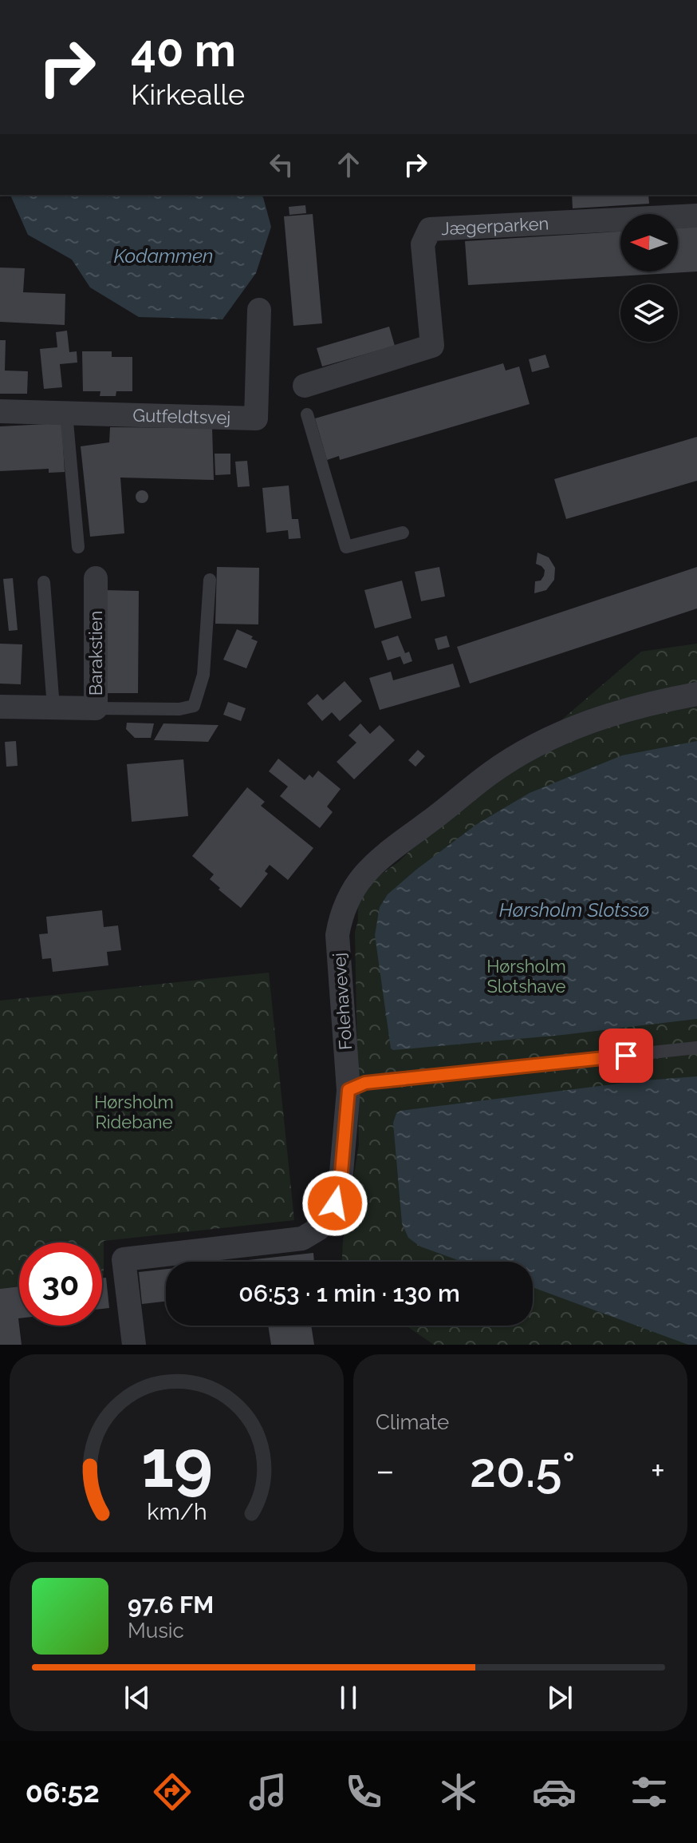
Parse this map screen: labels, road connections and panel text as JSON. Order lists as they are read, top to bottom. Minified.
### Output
{"streets":{"street":["Jægerparken","Gutfeldtsvej","Barakstien","Folehavevej"]},"water":["Kodammen","Hørsholm Slotssø"],"parks":["Hørsholm Slotshave","Hørsholm Ridebane"],"north":"left","page":{"turn":["40 m","Kirkealle"],"limit":"30","trip":"06:53 · 1 min · 130 m","tile":"Climate","heat":["−","20.5°","+"],"song":["97.6 FM","Music"],"tabs":"06:52","gauge":["19","km/h"]}}
